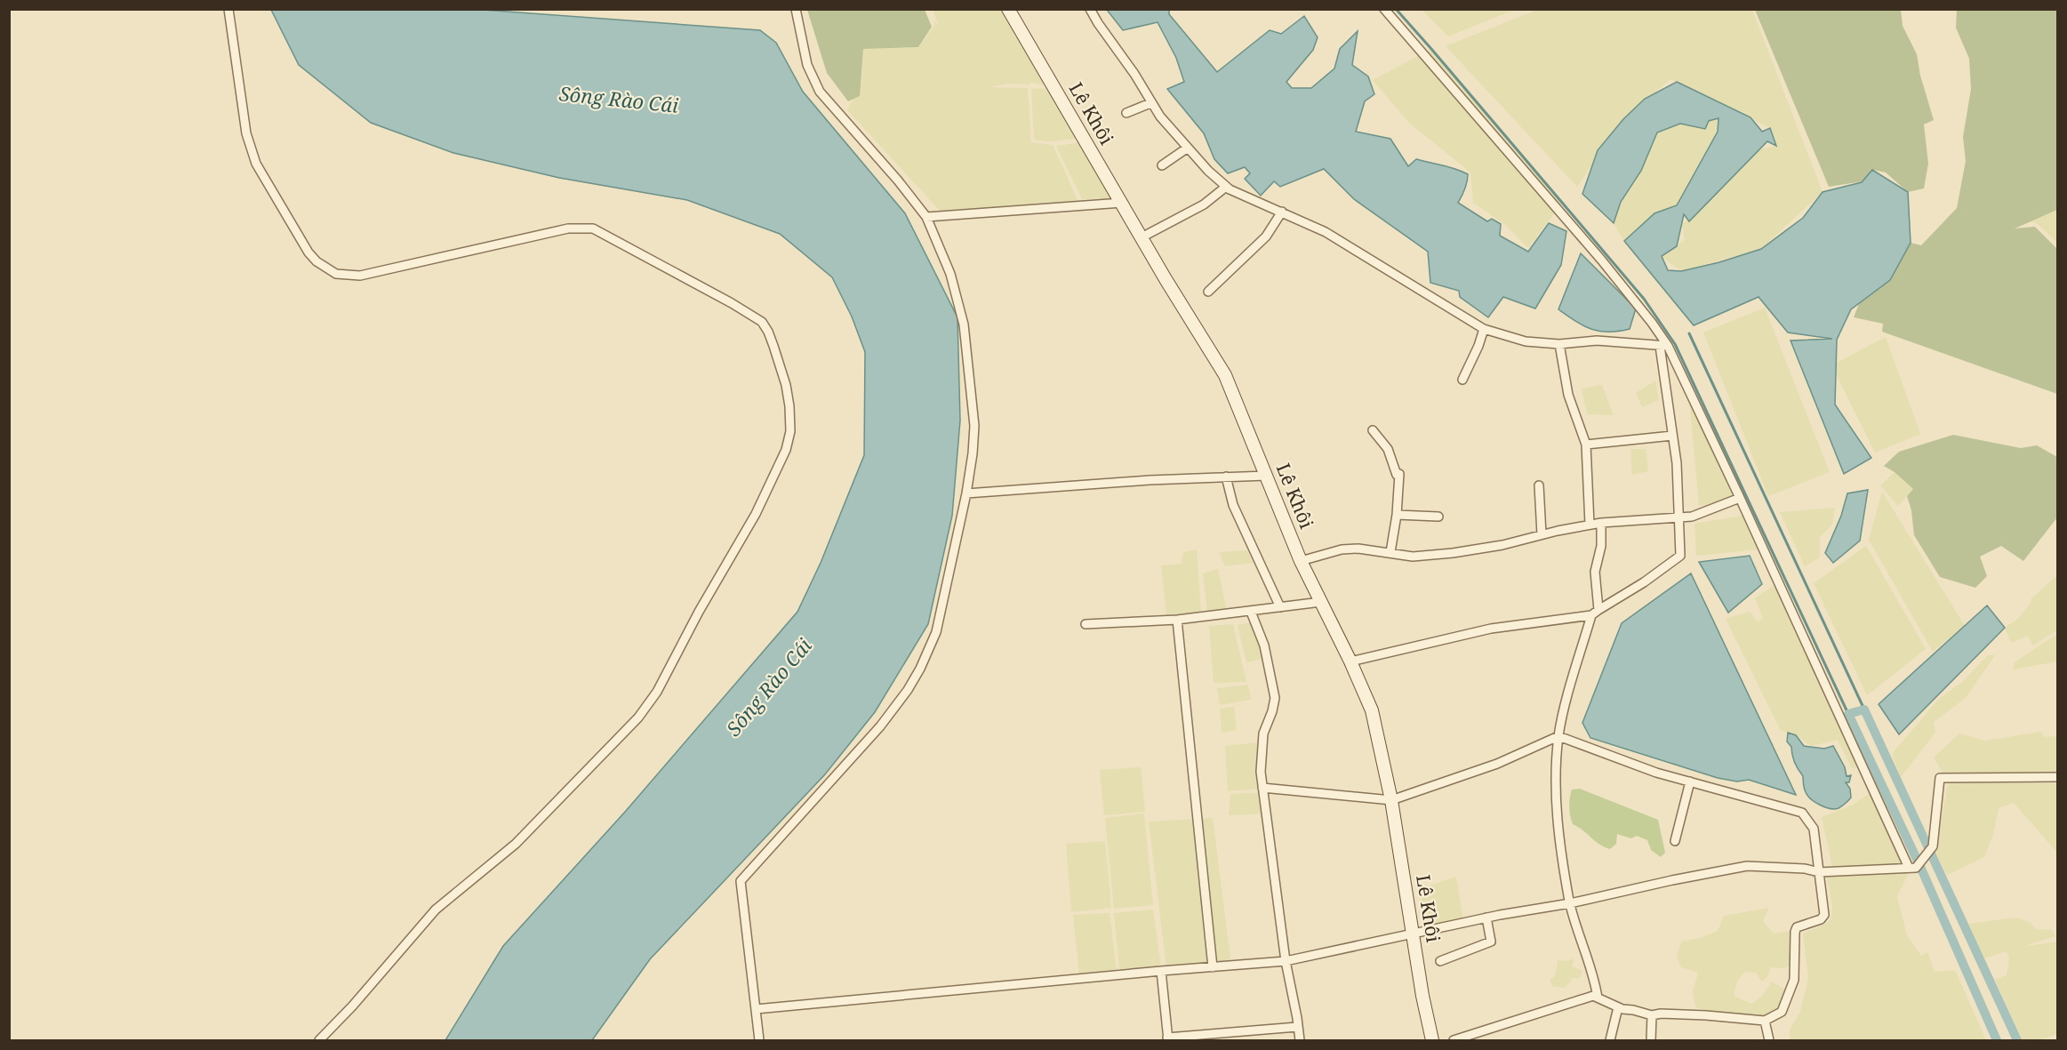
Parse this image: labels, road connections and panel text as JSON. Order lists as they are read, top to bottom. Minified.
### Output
{"streets":{"street":["Lê Khôi"]},"water":["Sông Rào Cái"]}
